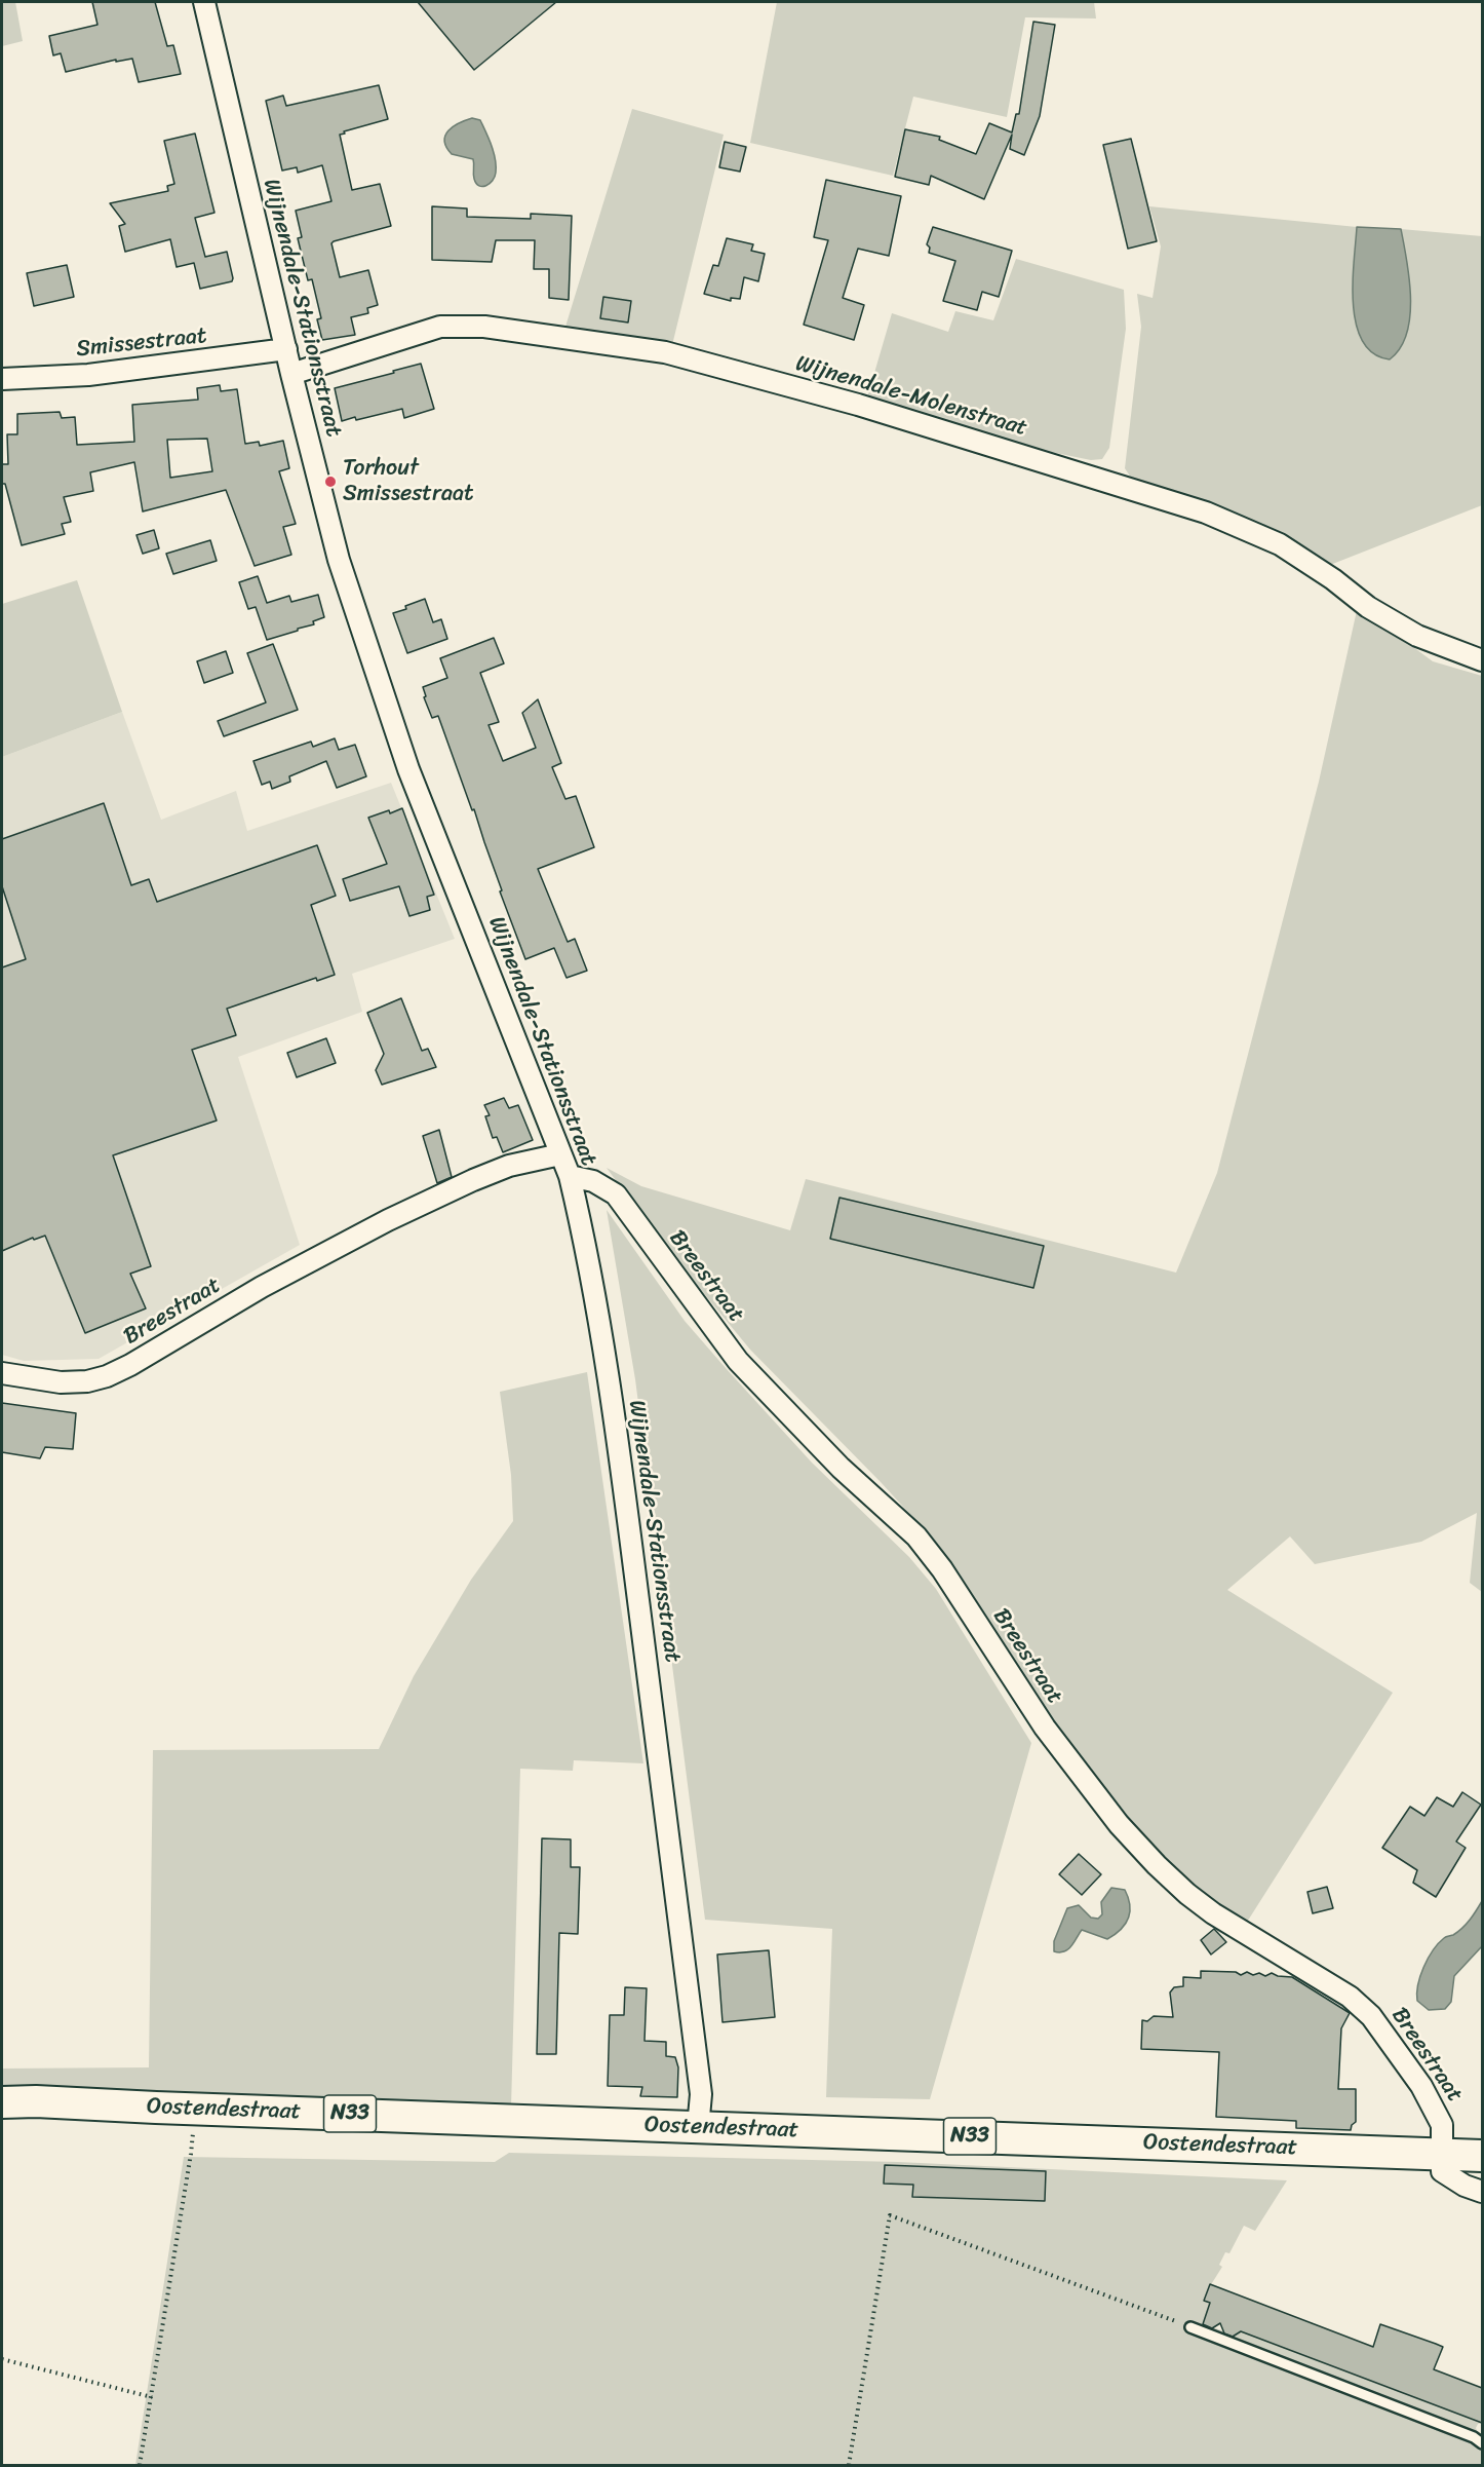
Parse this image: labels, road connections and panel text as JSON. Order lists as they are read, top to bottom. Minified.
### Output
{"streets":{"main road":["Oostendestraat","N33"],"street":["Wijnendale-Stationsstraat","Smissestraat","Wijnendale-Molenstraat","Breestraat"]},"crossings":[["Wijnendale-Stationsstraat","Smissestraat"],["Wijnendale-Stationsstraat","Wijnendale-Molenstraat"],["Wijnendale-Stationsstraat","Breestraat"],["Wijnendale-Stationsstraat","Oostendestraat"],["Breestraat","Oostendestraat"]],"places":["Torhout Smissestraat"]}
